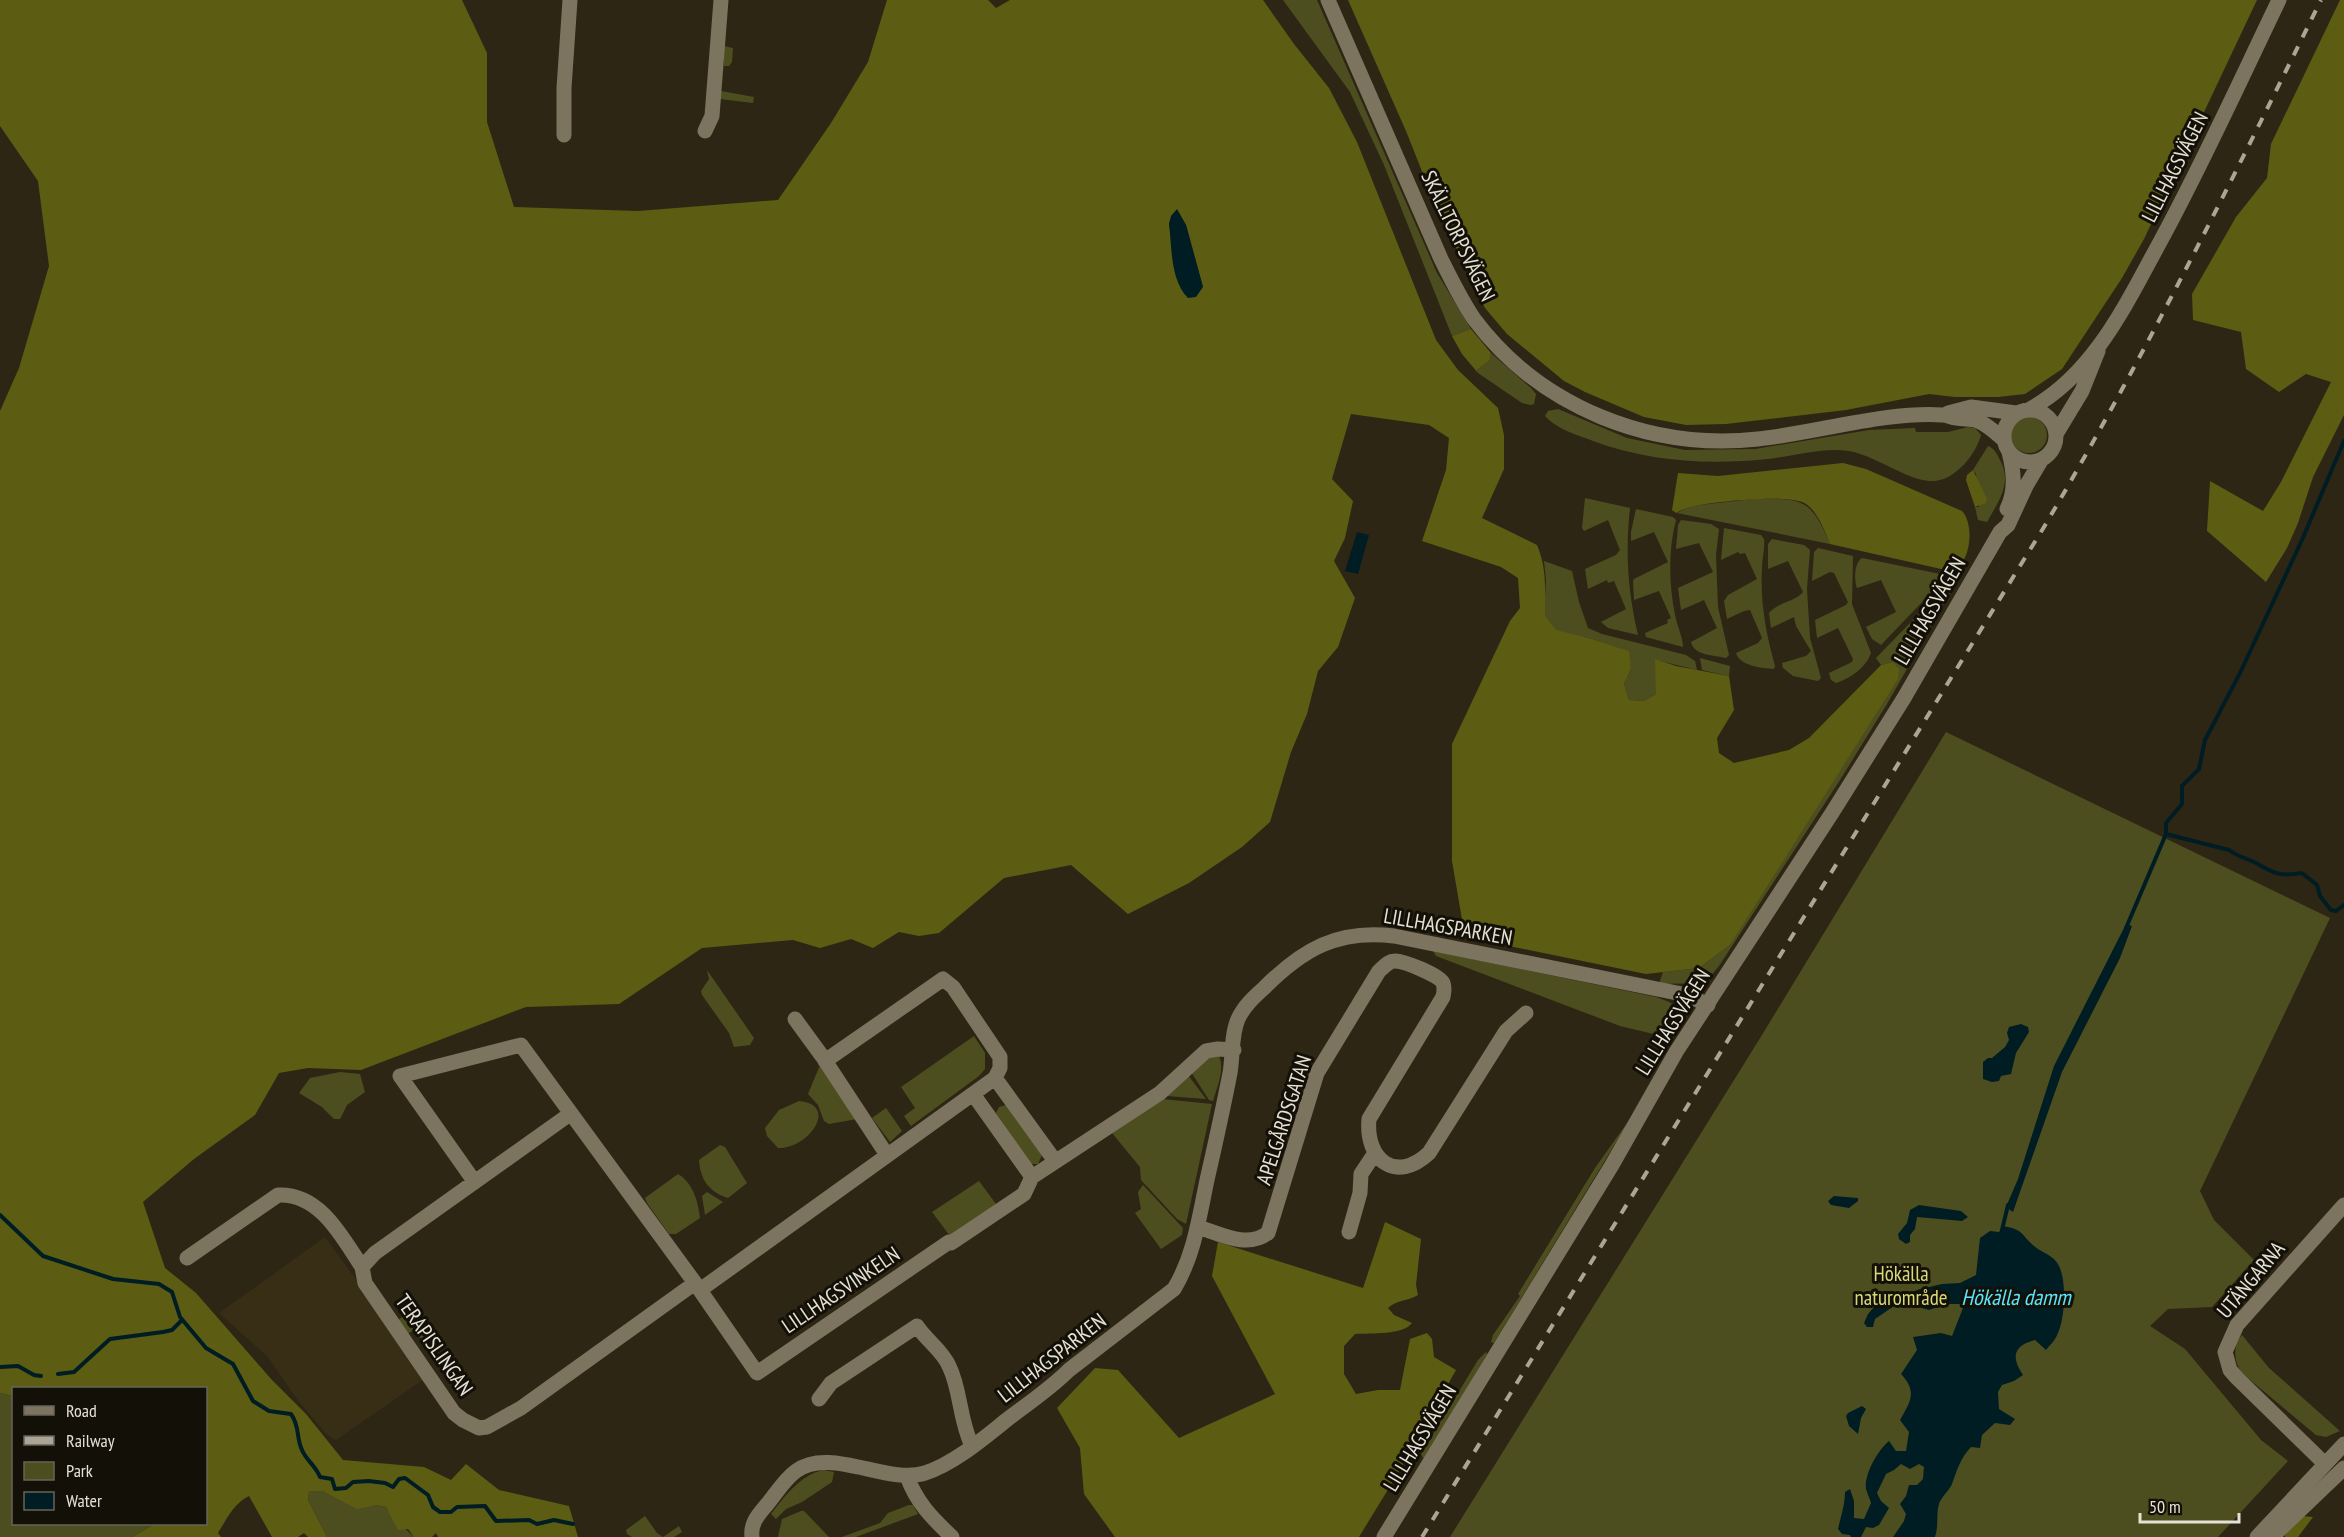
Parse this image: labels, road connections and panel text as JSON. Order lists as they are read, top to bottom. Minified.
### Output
{"streets":{"street":["LILLHAGSVÄGEN","SKÄLLTORPSVÄGEN","LILLHAGSPARKEN","APELGÅRDSGATAN","UTÄNGARNA","LILLHAGSVINKELN","TERAPISLINGAN"]},"crossings":[["LILLHAGSVÄGEN","SKÄLLTORPSVÄGEN"],["LILLHAGSVÄGEN","LILLHAGSPARKEN"],["LILLHAGSPARKEN","APELGÅRDSGATAN"],["LILLHAGSVINKELN","TERAPISLINGAN"]],"water":["Hökälla damm"],"parks":["Hökälla naturområde"],"legend":["Road","Railway","Park","Water"],"scale_bar":"50 m"}
